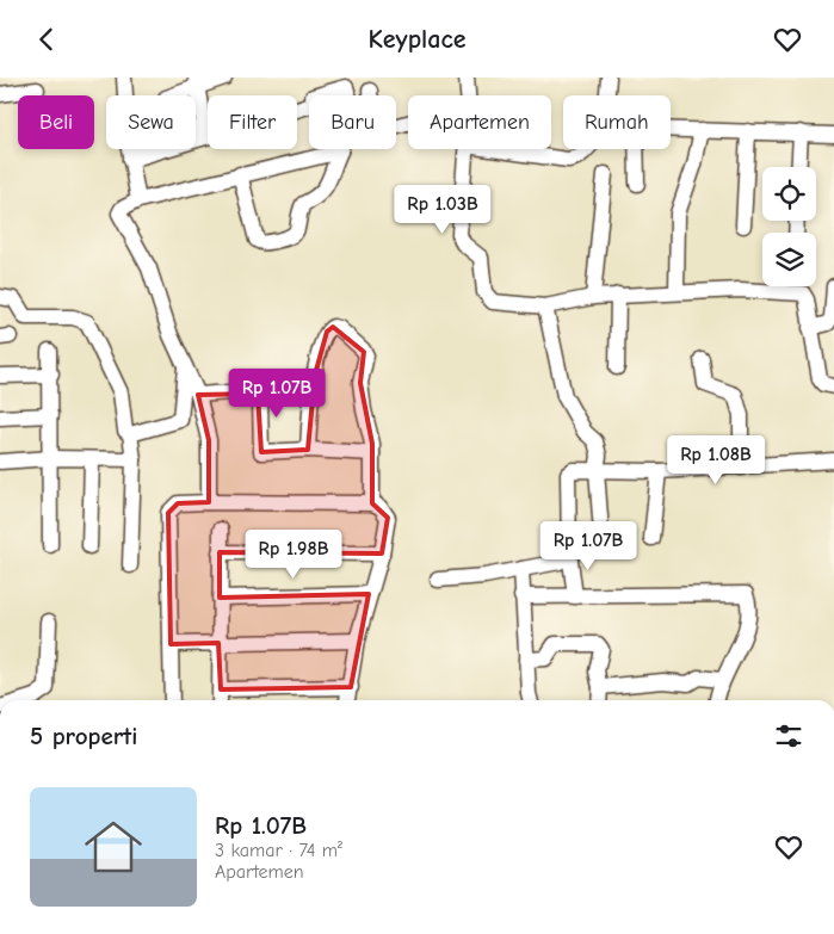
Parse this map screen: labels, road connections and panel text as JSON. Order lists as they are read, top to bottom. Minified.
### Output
{"page":{"header":"Keyplace","chip":["Beli","Sewa","Filter","Baru","Apartemen","Rumah"],"price":["Rp 1.03B","Rp 1.07B","Rp 1.08B","Rp 1.07B","Rp 1.98B"],"heading":"5 properti","list":[{"name":"Rp 1.07B","note":"3 kamar · 74 m² · Apartemen"}]}}
